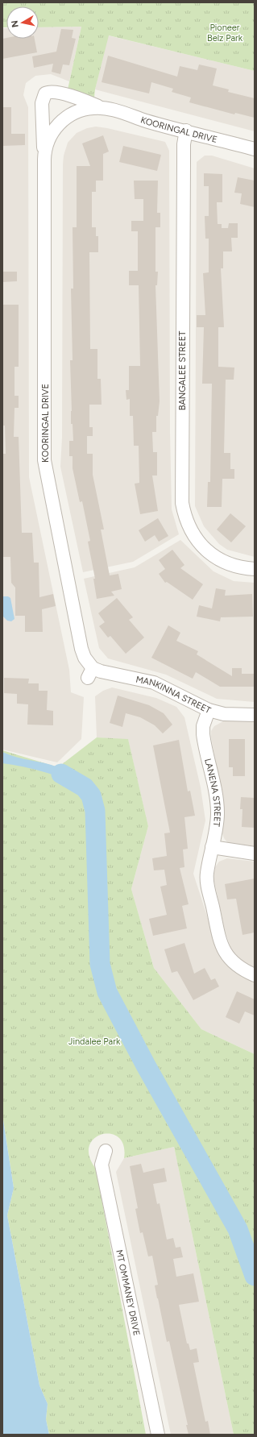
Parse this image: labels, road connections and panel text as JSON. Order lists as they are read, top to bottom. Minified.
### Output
{"streets":{"street":["KOORINGAL DRIVE","BANGALEE STREET","MANKINNA STREET","LANENA STREET","MT OMMANEY DRIVE"]},"crossings":[["KOORINGAL DRIVE","BANGALEE STREET"],["KOORINGAL DRIVE","MANKINNA STREET"],["MANKINNA STREET","LANENA STREET"]],"parks":["Pioneer Belz Park","Jindalee Park"],"north":"left"}
